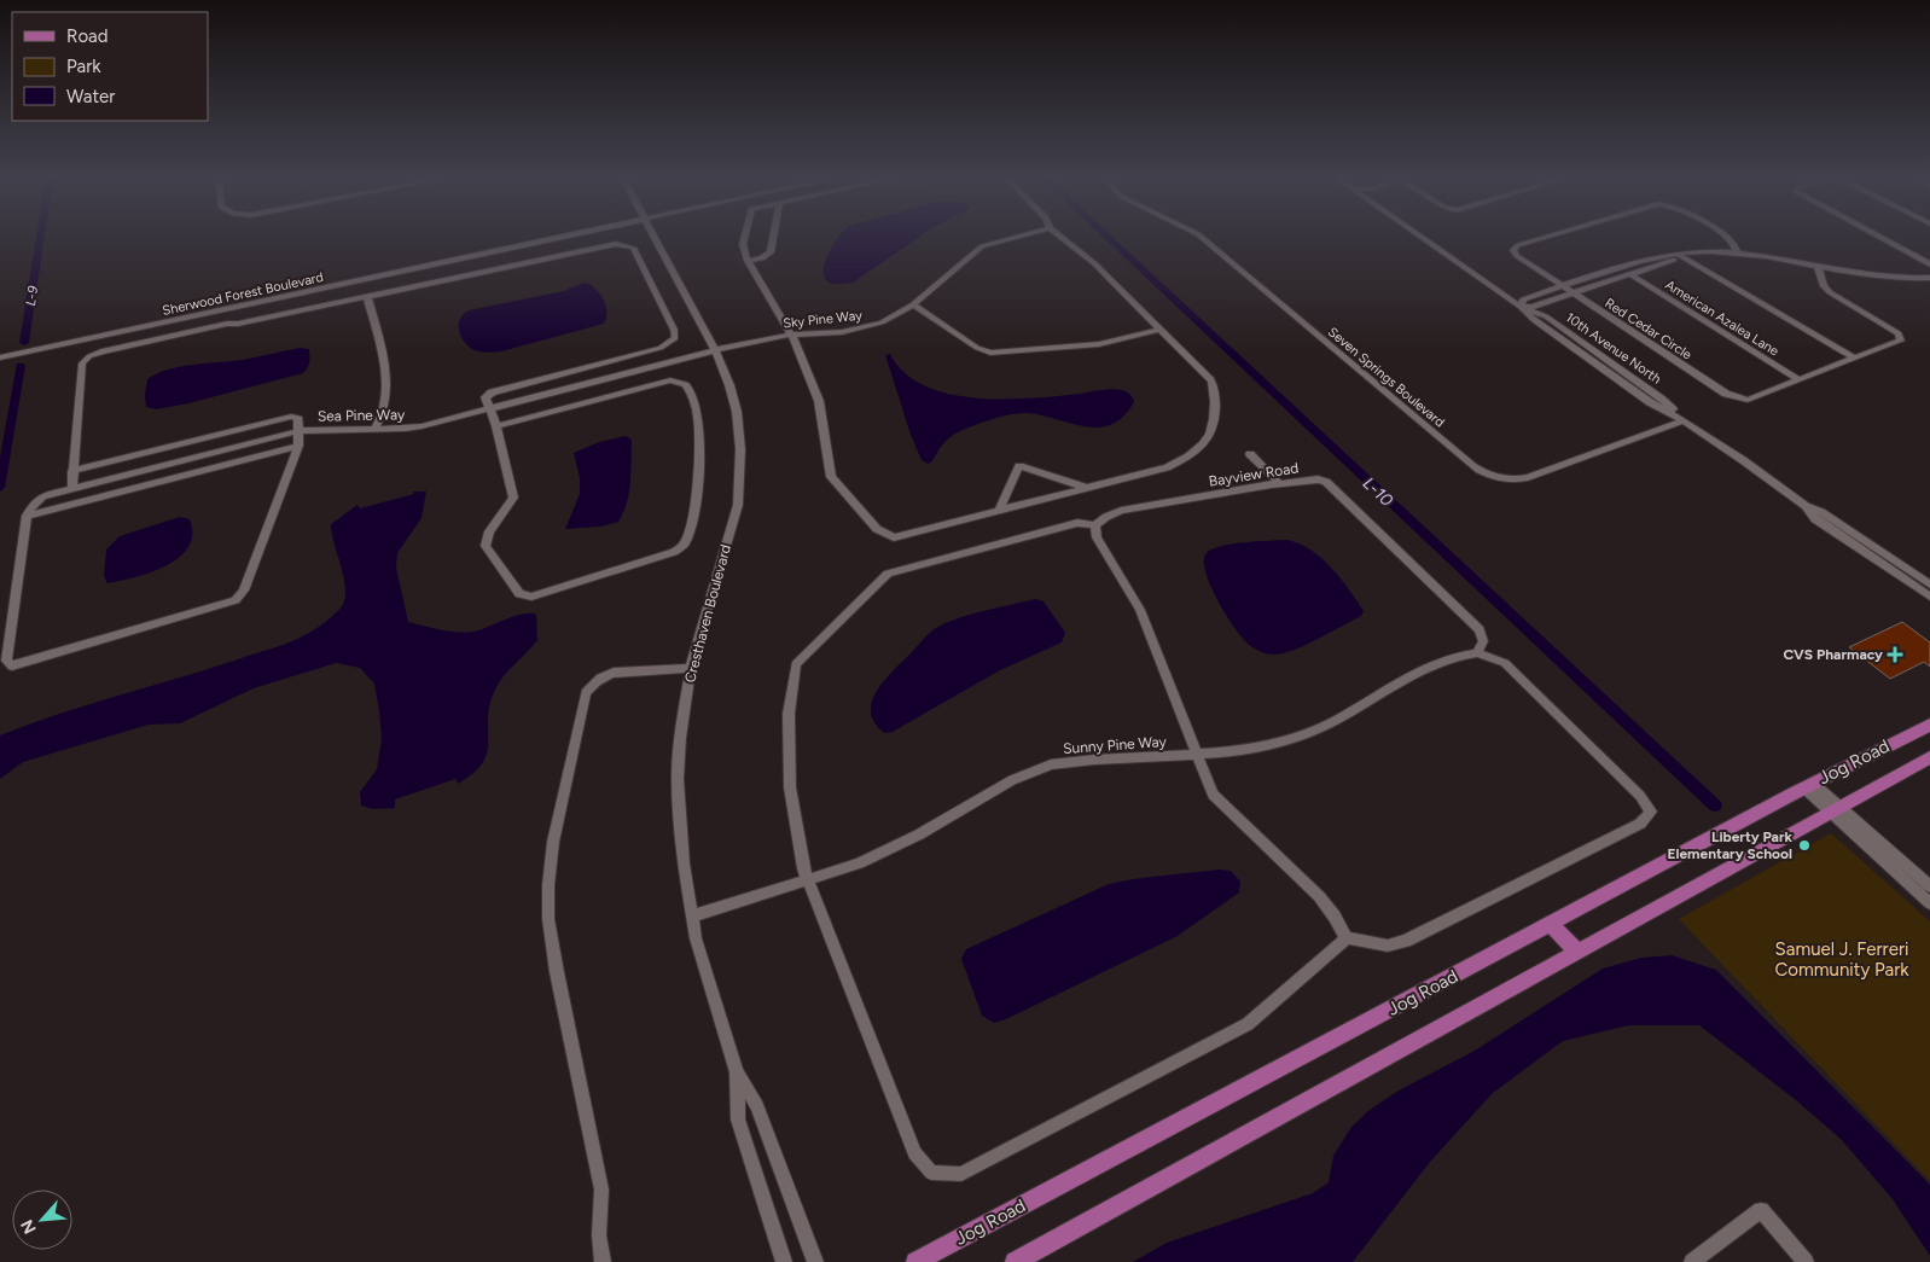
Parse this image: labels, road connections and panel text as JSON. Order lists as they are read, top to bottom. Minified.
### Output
{"streets":{"main road":["Jog Road"],"street":["Sherwood Forest Boulevard","American Azalea Lane","Sky Pine Way","Red Cedar Circle","10th Avenue North","Seven Springs Boulevard","Sea Pine Way","Bayview Road","Cresthaven Boulevard","Sunny Pine Way"]},"crossings":[["American Azalea Lane","Red Cedar Circle"],["Sky Pine Way","Sea Pine Way"],["Sky Pine Way","Cresthaven Boulevard"],["10th Avenue North","Seven Springs Boulevard"],["Sea Pine Way","Cresthaven Boulevard"],["Bayview Road","Sunny Pine Way"],["Cresthaven Boulevard","Sunny Pine Way"]],"water":["L-9","L-10"],"parks":["Samuel J. Ferreri Community Park"],"places":{"health":["CVS Pharmacy"],"other":["Liberty Park Elementary School"]},"legend":["Road","Park","Water"],"north":"bottom left"}
